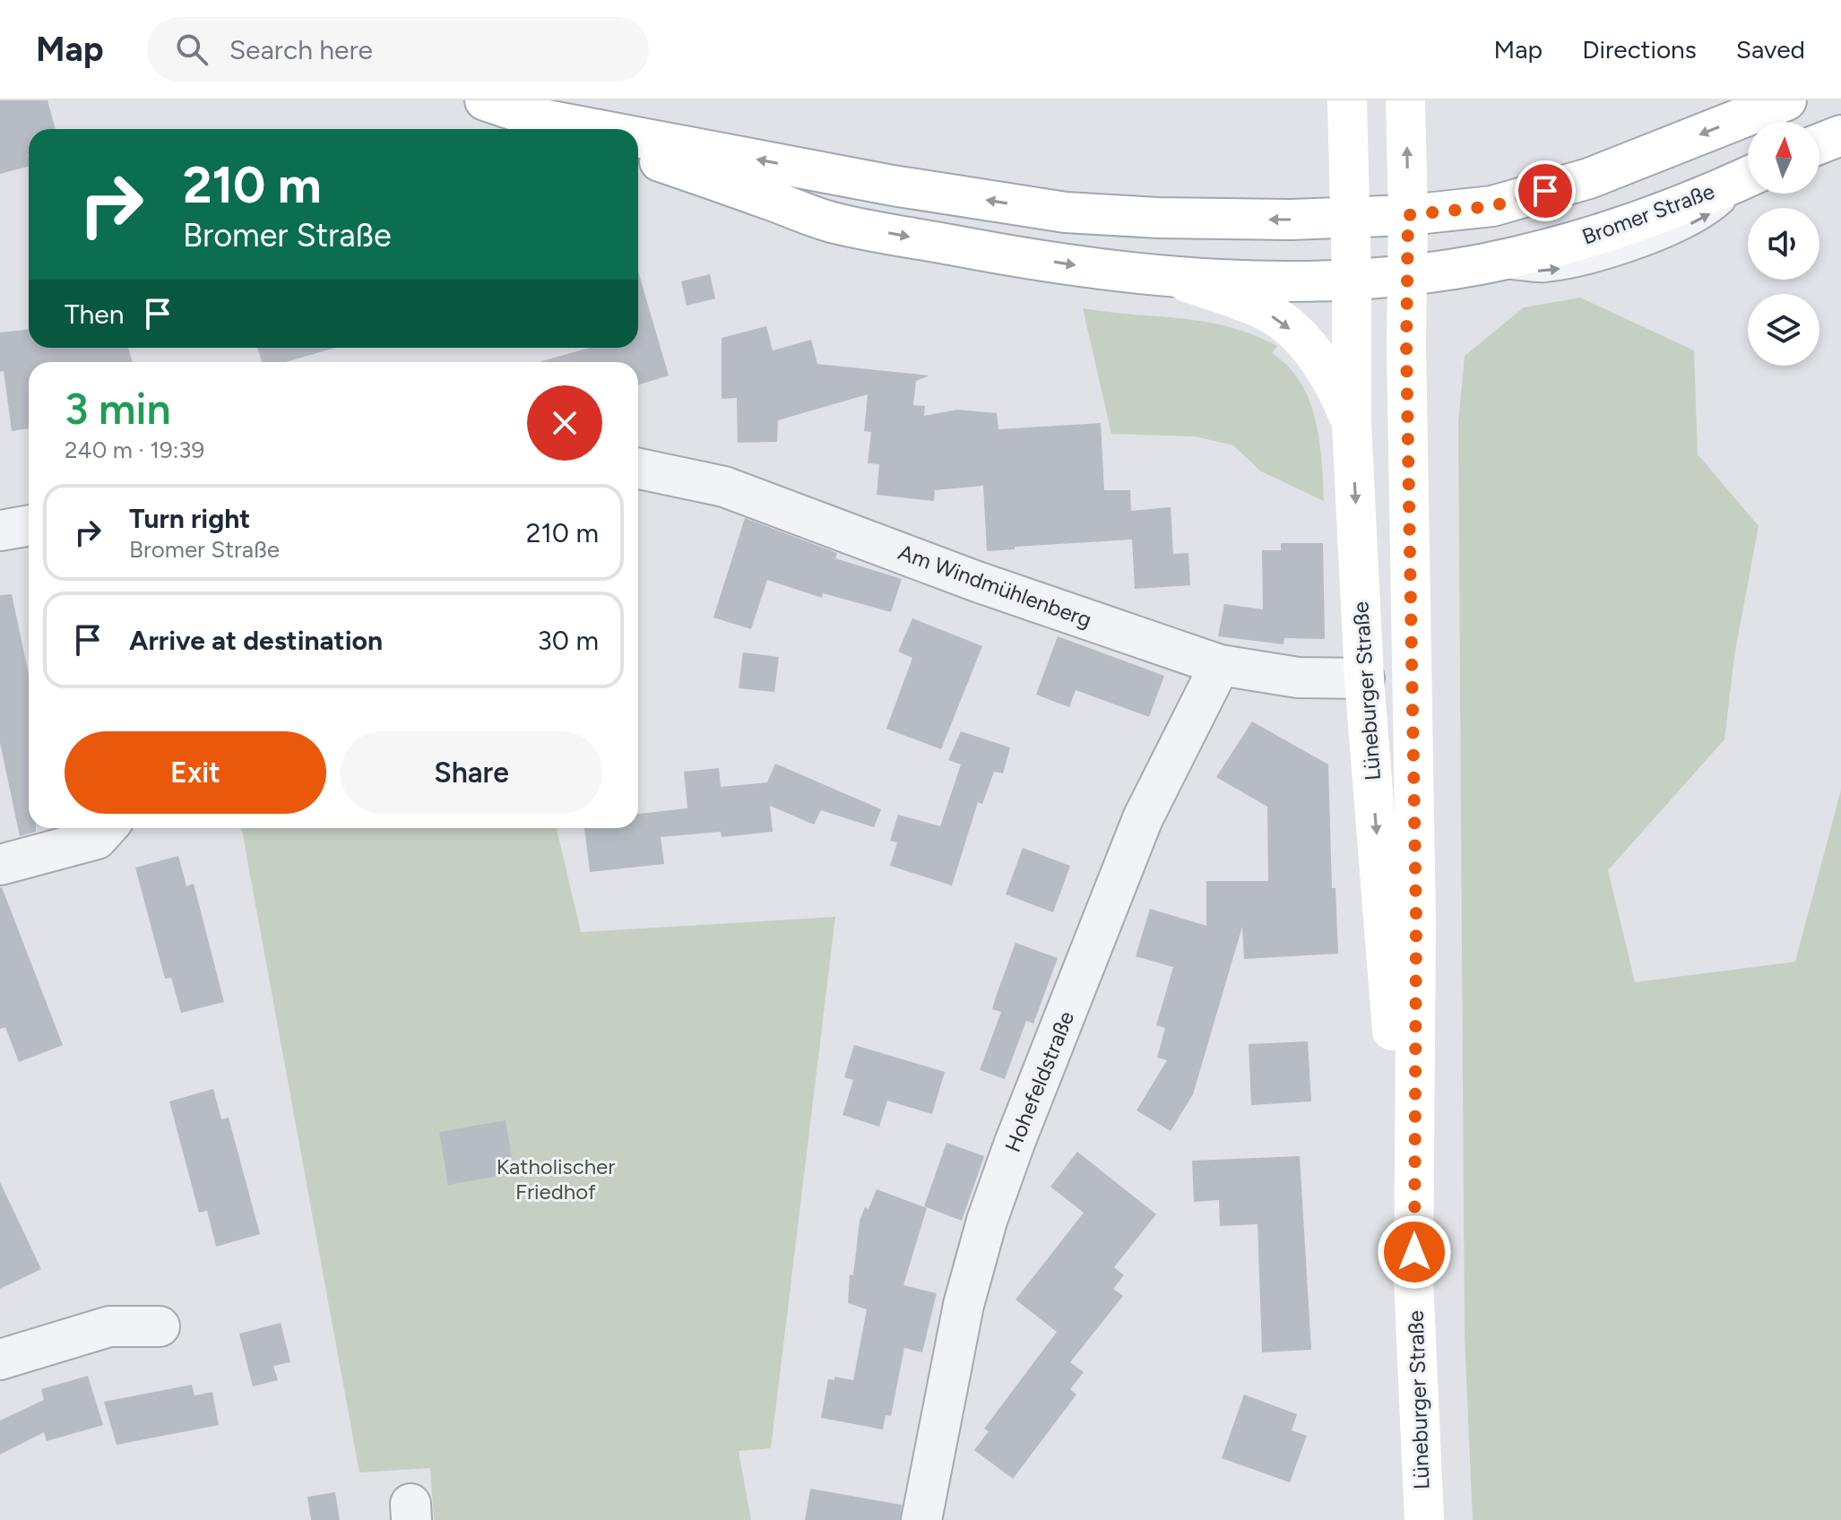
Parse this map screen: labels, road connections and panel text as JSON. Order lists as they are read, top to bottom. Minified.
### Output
{"streets":{"street":["Bromer Straße","Am Windmühlenberg","Lüneburger Straße","Hohefeldstraße"]},"crossings":[["Bromer Straße","Lüneburger Straße"],["Am Windmühlenberg","Lüneburger Straße"],["Am Windmühlenberg","Hohefeldstraße"]],"parks":["Katholischer Friedhof"],"north":"top","page":{"header":"Map","search":"Search here","nav":["Map","Directions","Saved"],"turn":["210 m","Bromer Straße"],"then":"Then","heading":["3 min","240 m · 19:39"],"list":[{"name":"Turn right","note":"Bromer Straße","value":"210 m"},{"name":"Arrive at destination","value":"30 m"}],"buttons":["Exit","Share"]}}
